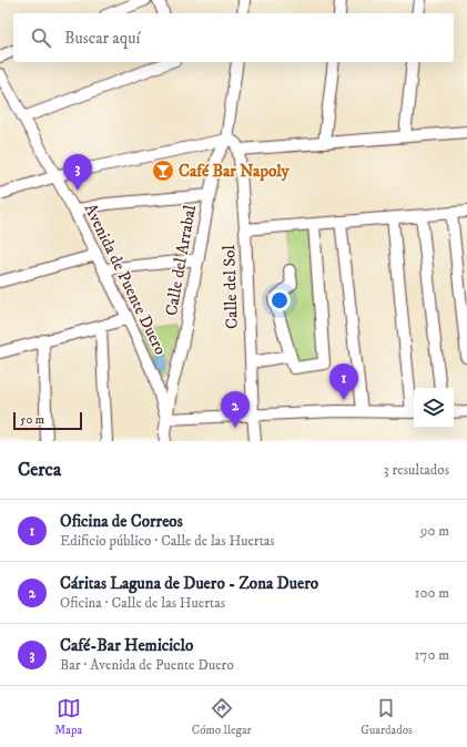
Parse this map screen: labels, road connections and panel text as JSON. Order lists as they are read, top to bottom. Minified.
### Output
{"streets":{"street":["Calle del Arrabal","Avenida de Puente Duero","Calle del Sol"]},"crossings":[["Calle del Arrabal","Avenida de Puente Duero"]],"places":{"bar":["Café Bar Napoly"]},"scale_bar":"50 m","page":{"search":"Buscar aquí","pins":["3","1","2"],"scale":"50 m","heading":["Cerca","3 resultados"],"list":[{"mark":"1","name":"Oficina de Correos","note":"Edificio público · Calle de las Huertas","value":"90 m"},{"mark":"2","name":"Cáritas Laguna de Duero - Zona Duero","note":"Oficina · Calle de las Huertas","value":"100 m"},{"mark":"3","name":"Café-Bar Hemiciclo","note":"Bar · Avenida de Puente Duero","value":"170 m"}],"nav":["Mapa","Cómo llegar","Guardados"]}}
